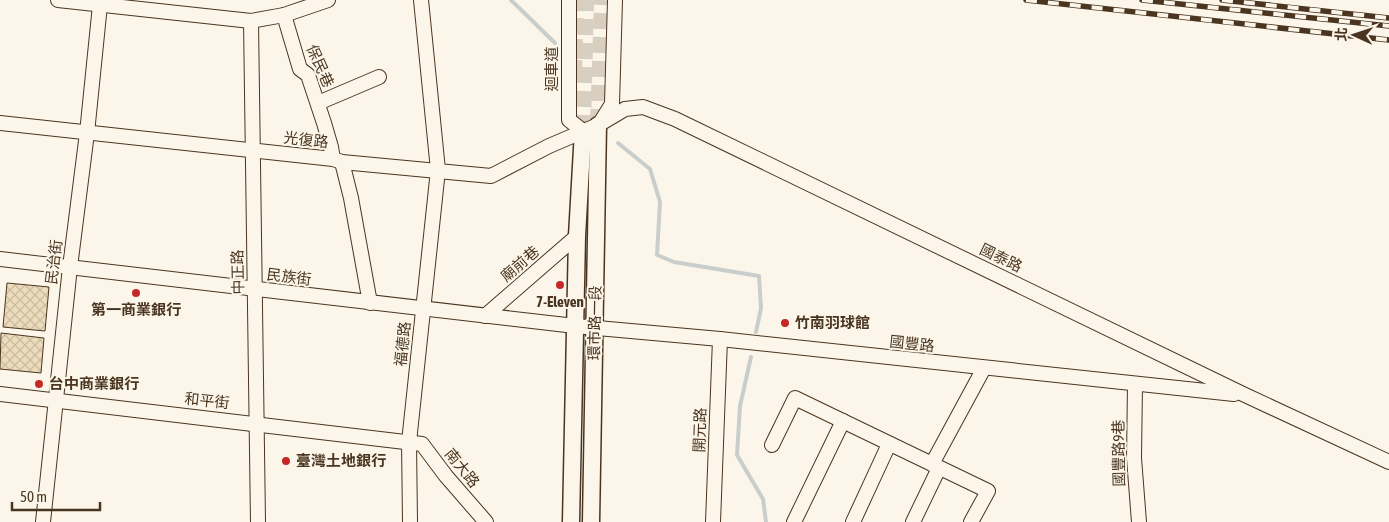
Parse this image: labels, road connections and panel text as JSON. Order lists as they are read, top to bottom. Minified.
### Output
{"streets":{"main road":["環市路一段"],"street":["保民巷","迴車道","光復路","國泰路","民治街","廟前巷","中正路","民族街","福德路","國豐路","和平街","開元路","國豐路9巷","南大路"]},"crossings":[["保民巷","光復路"],["保民巷","民族街"],["迴車道","光復路"],["迴車道","環市路一段"],["光復路","國泰路"],["光復路","民治街"],["光復路","中正路"],["光復路","環市路一段"],["光復路","福德路"],["國泰路","環市路一段"],["國泰路","國豐路"],["民治街","民族街"],["民治街","和平街"],["廟前巷","民族街"],["廟前巷","環市路一段"],["中正路","民族街"],["中正路","和平街"],["民族街","環市路一段"],["民族街","福德路"],["民族街","國豐路"],["環市路一段","國豐路"],["福德路","和平街"],["福德路","南大路"],["國豐路","開元路"],["國豐路","國豐路9巷"],["和平街","南大路"]],"places":["7-Eleven","第一商業銀行","竹南羽球館","台中商業銀行","臺灣土地銀行"],"scale_bar":"50 m","north":"left"}
